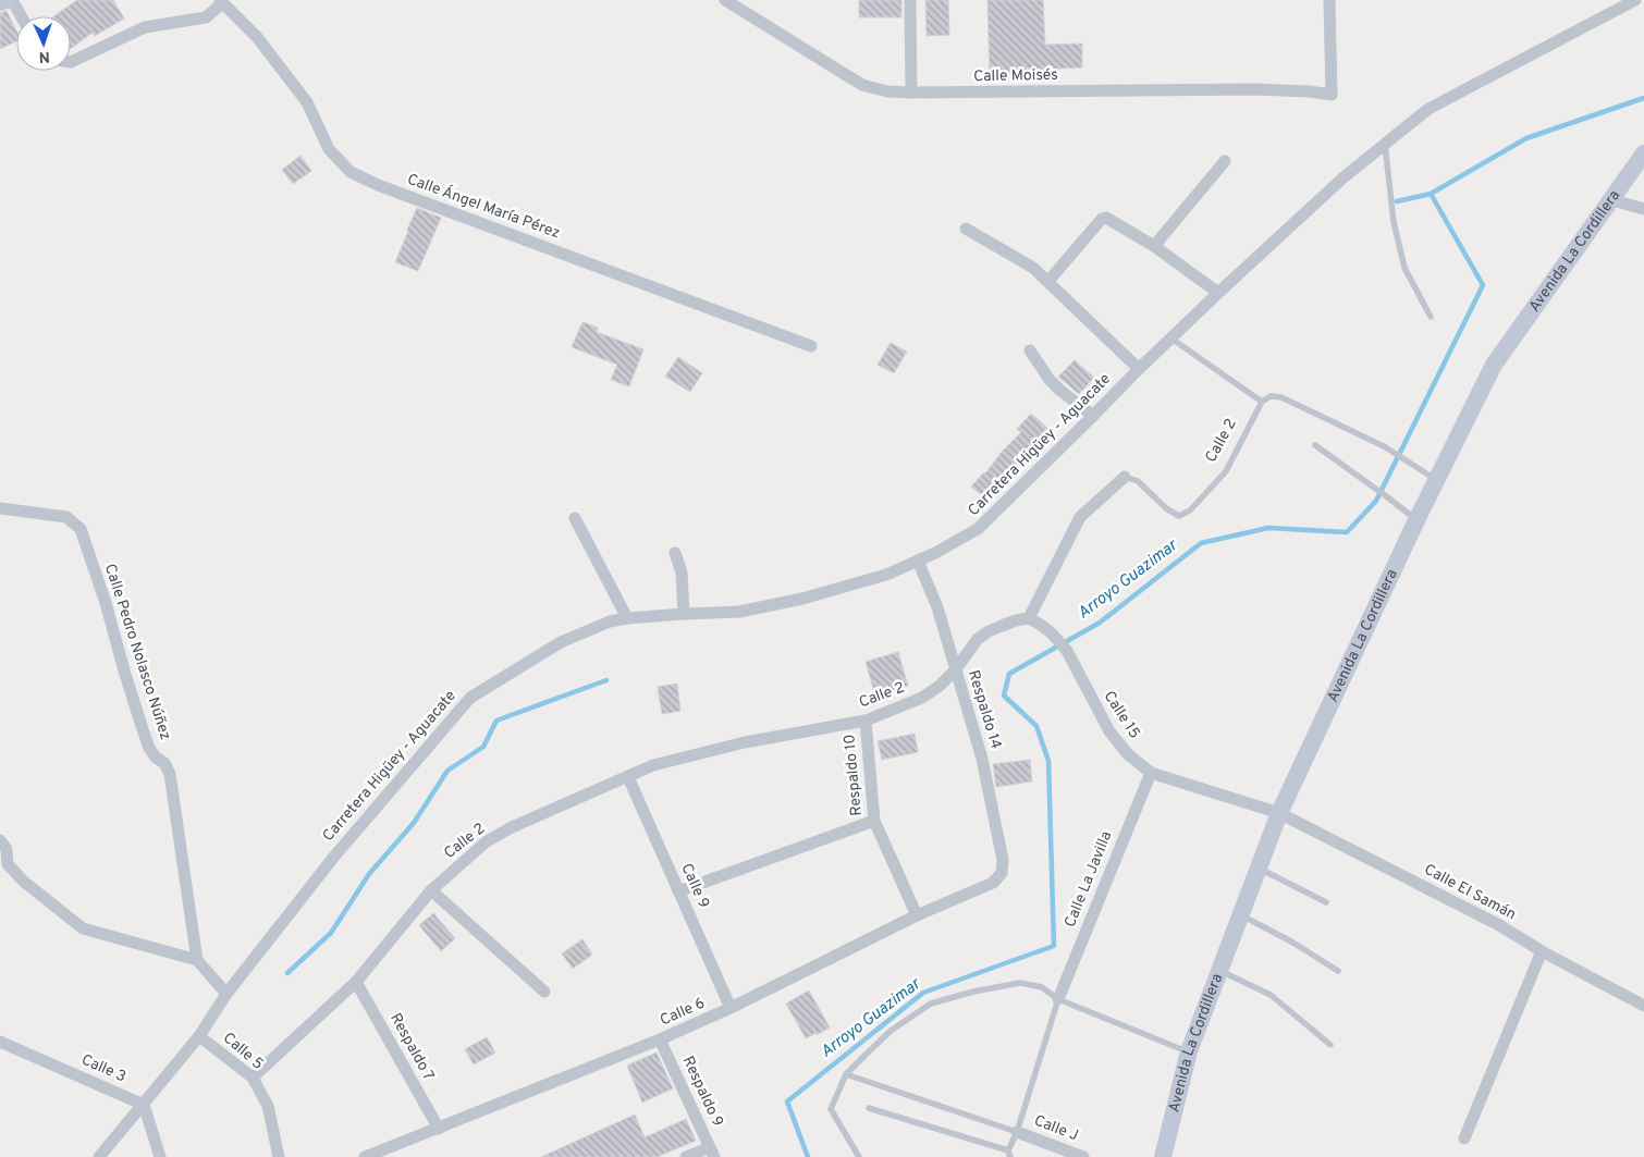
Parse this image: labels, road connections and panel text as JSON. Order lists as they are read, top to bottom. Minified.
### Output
{"streets":{"main road":["Avenida La Cordillera"],"street":["Calle Moisés","Calle Ángel María Pérez","Calle 2","Carretera Higüey - Aguacate","Calle Pedro Nolasco Núñez","Respaldo 14","Calle 15","Respaldo 10","Calle La Javilla","Calle 9","Calle El Samán","Calle 6","Respaldo 7","Calle 5","Calle 3","Respaldo 9","Calle J"]},"crossings":[["Avenida La Cordillera","Calle 15"],["Avenida La Cordillera","Calle El Samán"],["Calle 2","Respaldo 14"],["Calle 2","Calle 15"],["Calle 2","Respaldo 10"],["Calle 2","Calle 9"],["Calle 2","Respaldo 7"],["Calle 2","Calle 5"],["Carretera Higüey - Aguacate","Respaldo 14"],["Carretera Higüey - Aguacate","Calle 5"],["Carretera Higüey - Aguacate","Calle 3"],["Respaldo 14","Calle 6"],["Calle 15","Calle La Javilla"],["Calle 15","Calle El Samán"],["Respaldo 10","Calle 6"],["Calle 9","Calle 6"],["Calle 6","Respaldo 7"],["Calle 6","Respaldo 9"]],"water":["Arroyo Guazimar"],"north":"bottom"}
